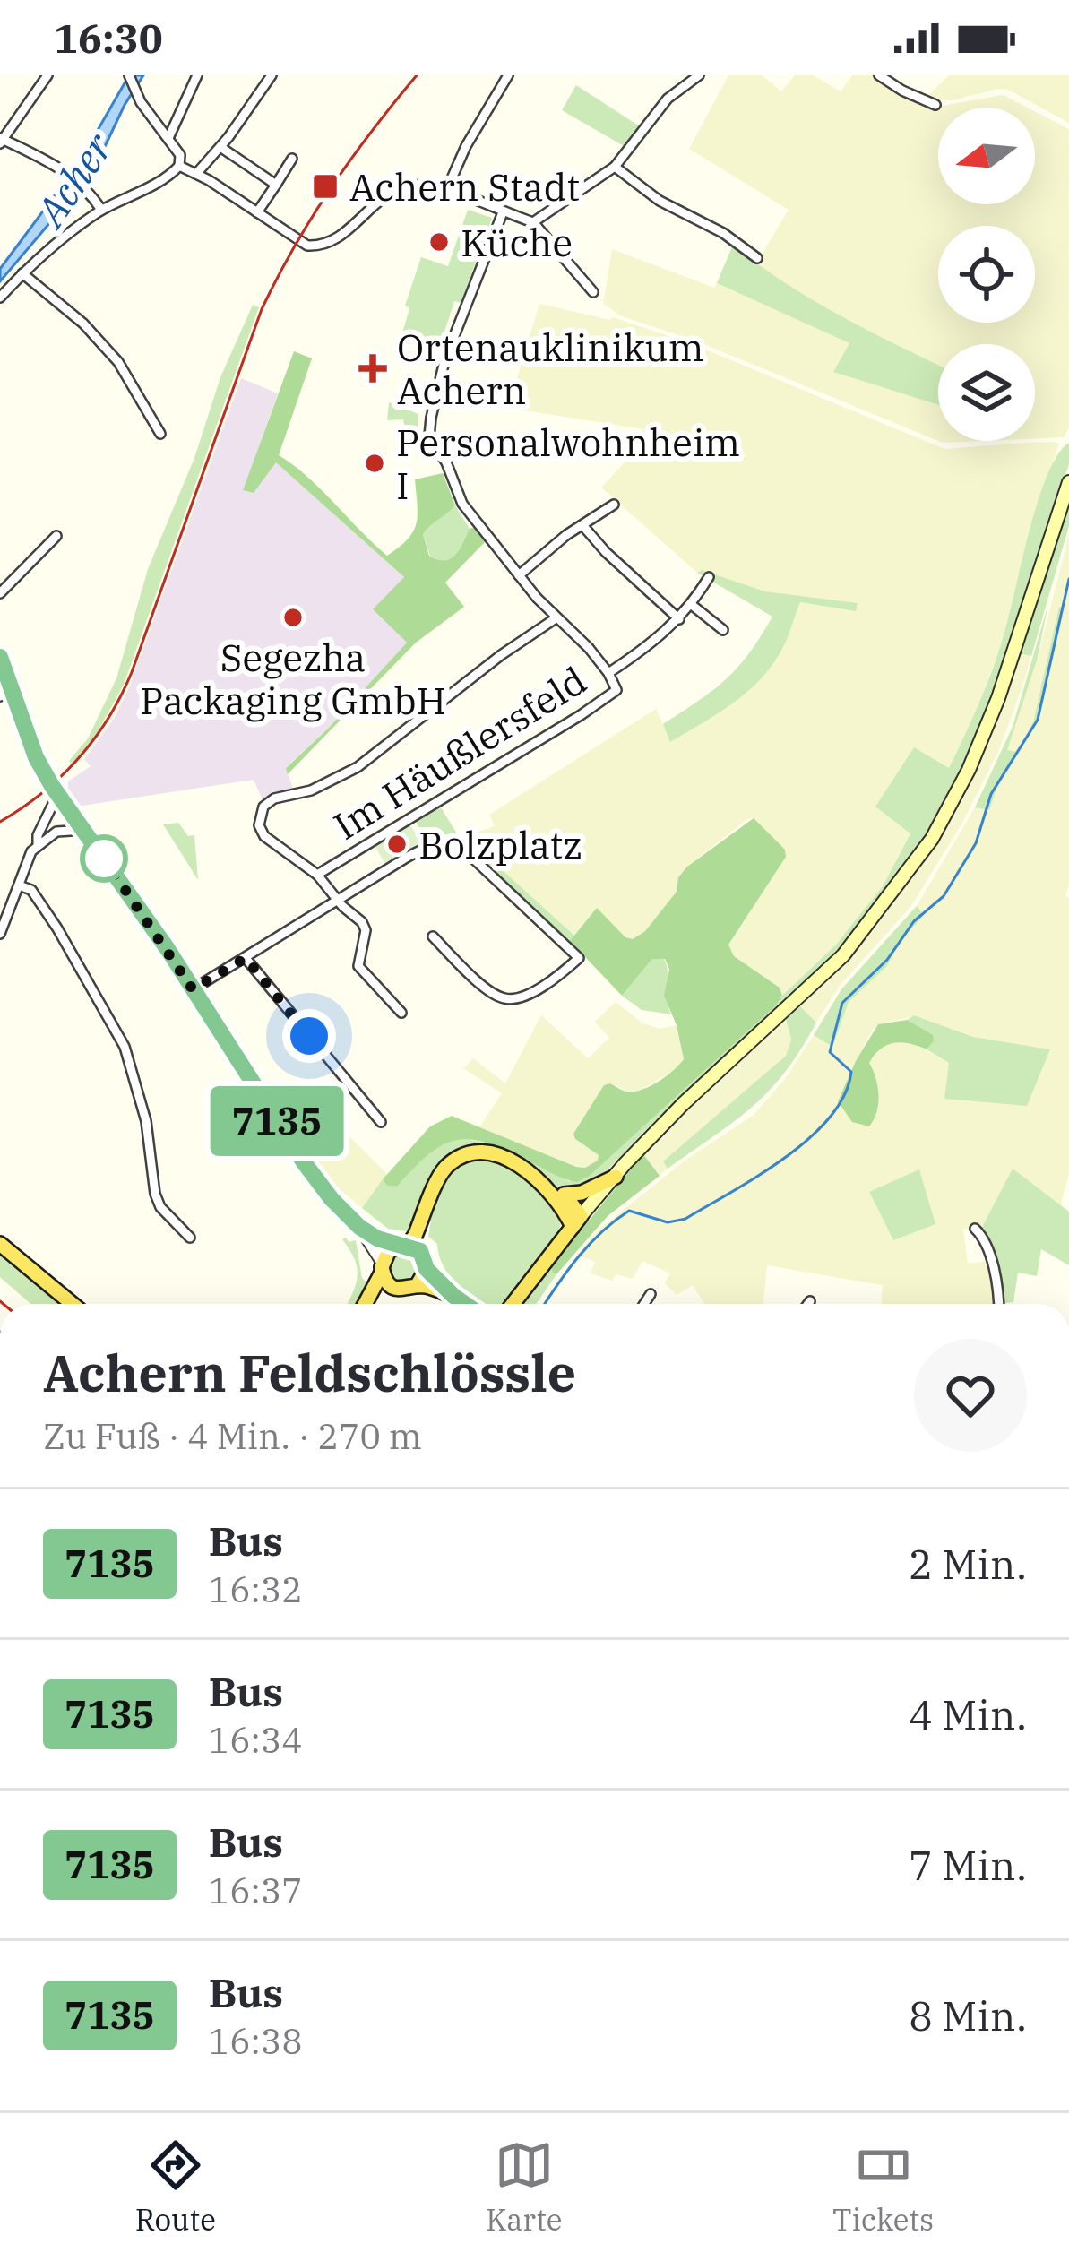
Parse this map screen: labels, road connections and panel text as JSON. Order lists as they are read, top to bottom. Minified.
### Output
{"streets":{"street":["Im Häußlersfeld"]},"water":["Acher"],"places":{"transit":["Achern Stadt"],"other":["Küche","Personalwohnheim I","Segezha Packaging GmbH","Bolzplatz"],"health":["Ortenauklinikum Achern"]},"lines":["bus line 7135"],"north":"left","page":{"status":"16:30","on_map":"7135","heading":["Achern Feldschlössle","Zu Fuß · 4 Min. · 270 m"],"list":[{"mark":"7135","name":"Bus","note":"16:32","value":"2 Min."},{"mark":"7135","name":"Bus","note":"16:34","value":"4 Min."},{"mark":"7135","name":"Bus","note":"16:37","value":"7 Min."},{"mark":"7135","name":"Bus","note":"16:38","value":"8 Min."}],"tabs":["Route","Karte","Tickets"]}}
